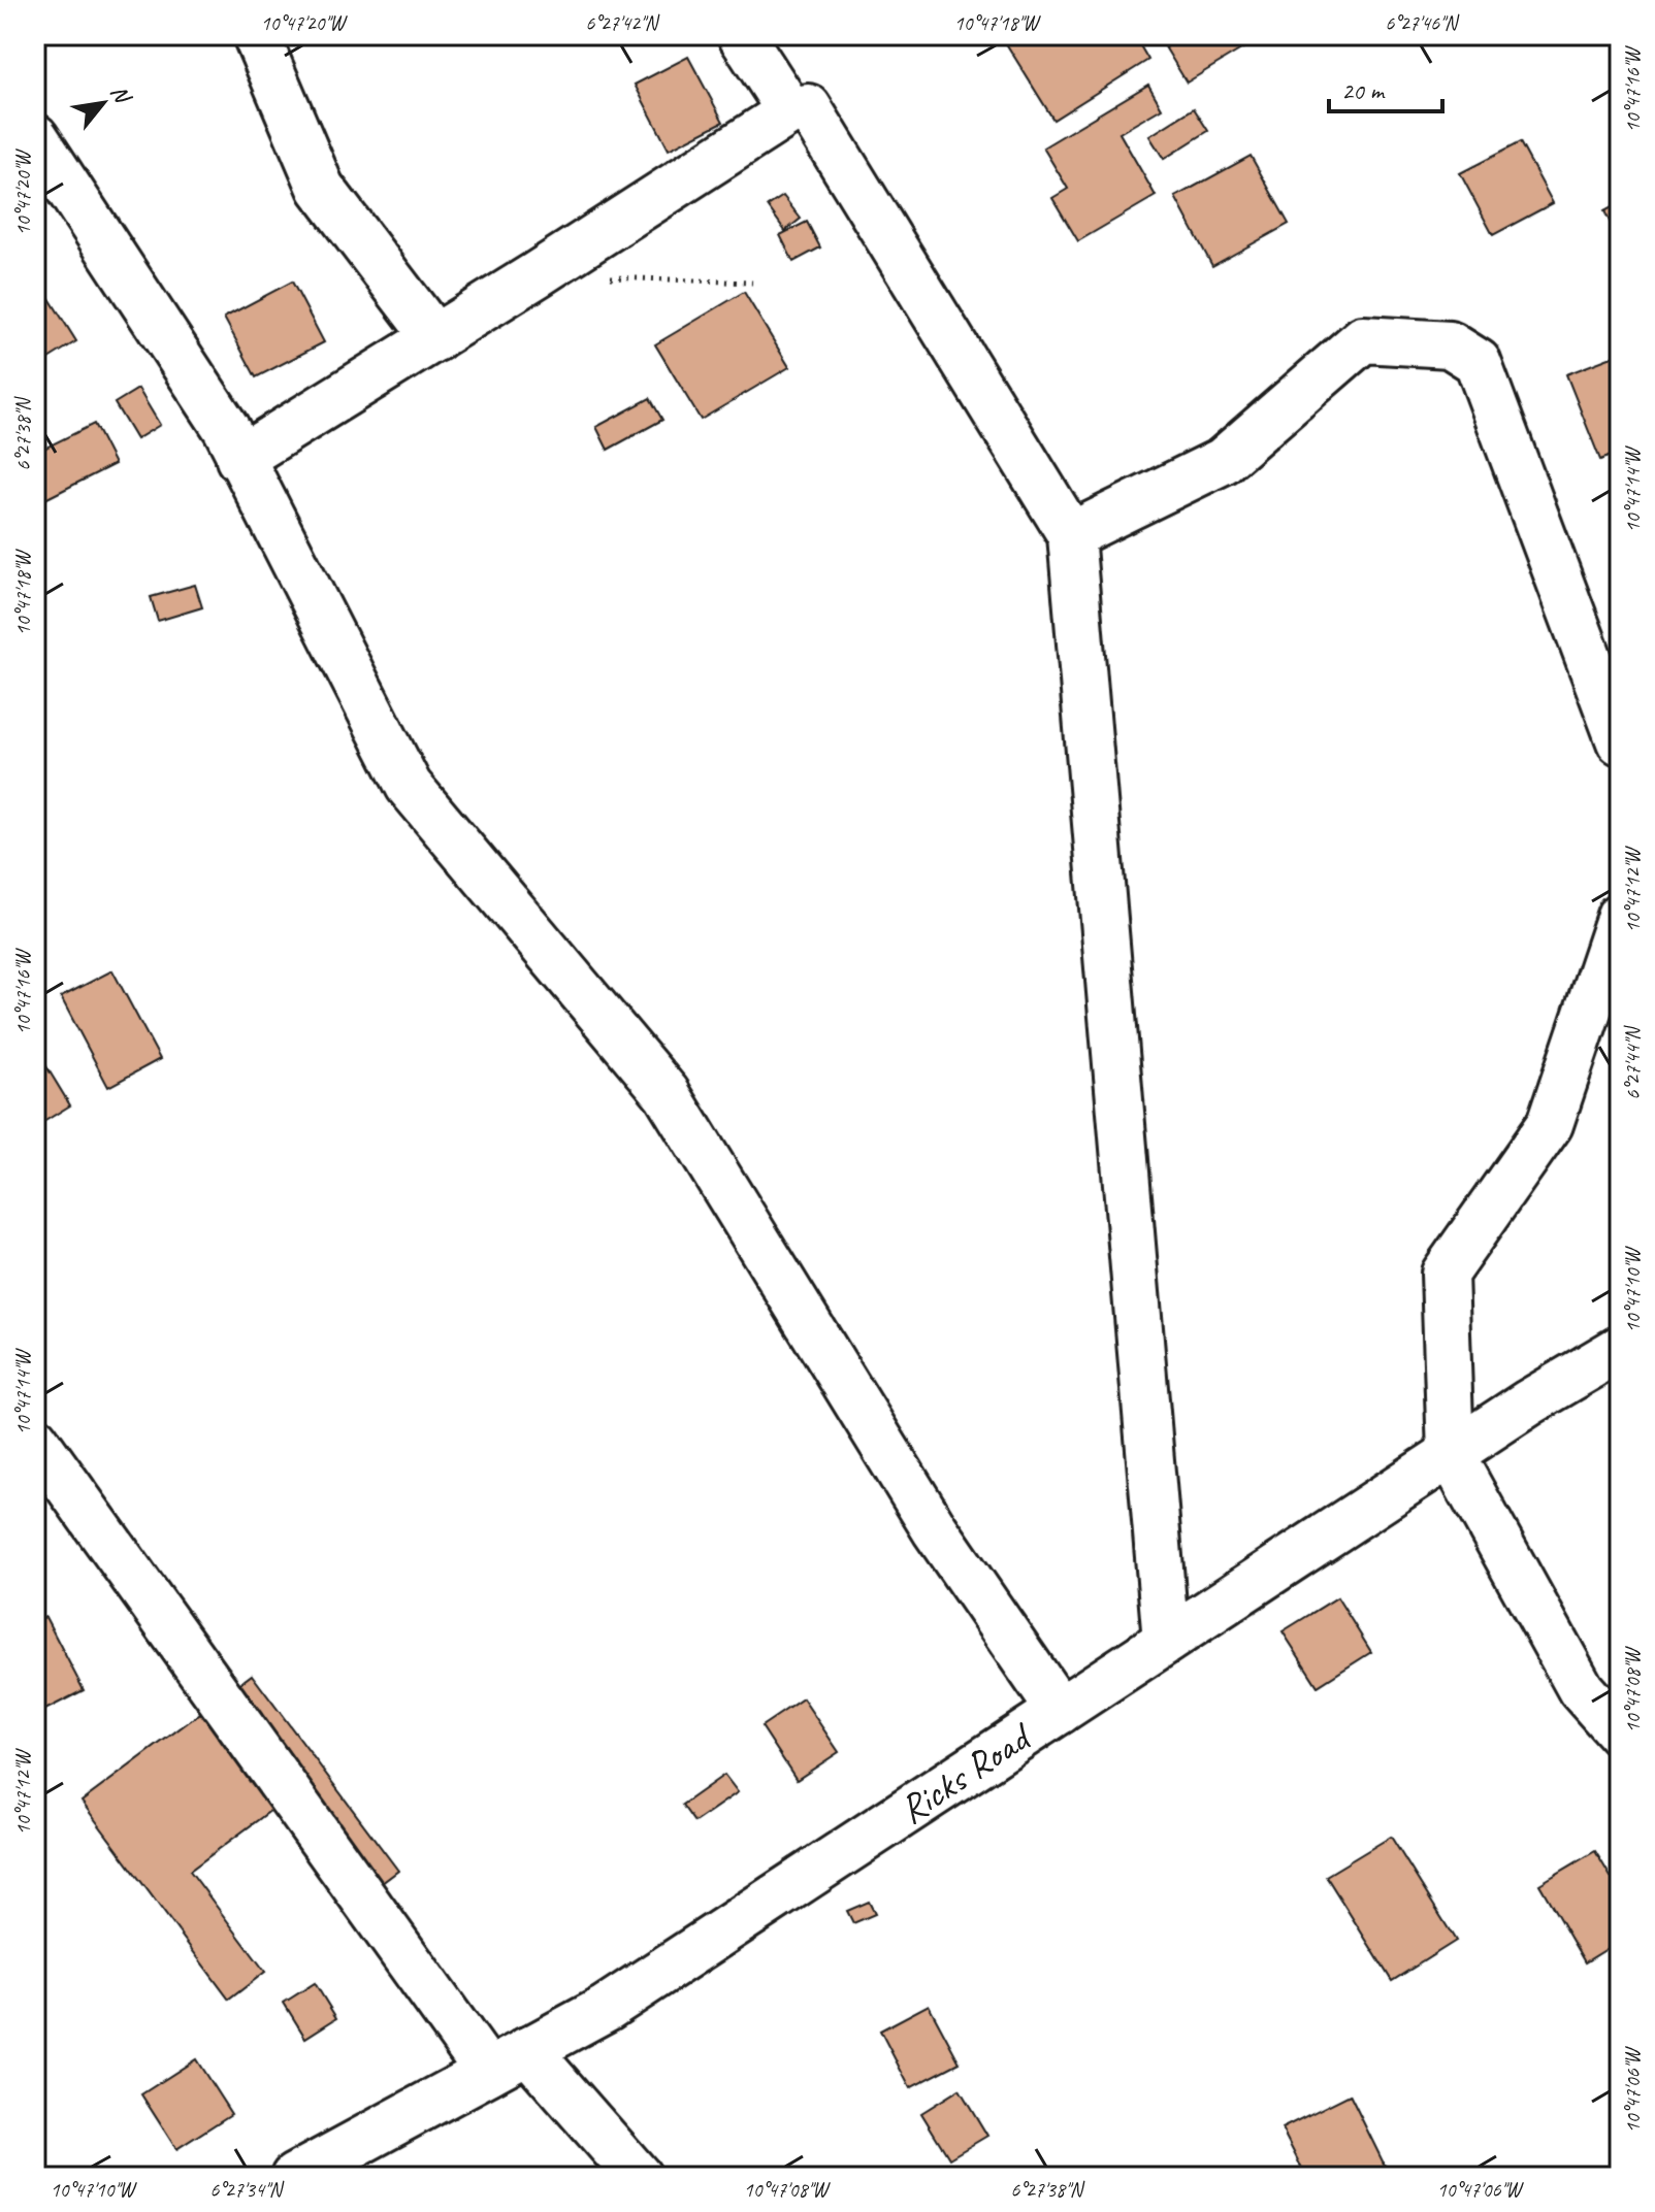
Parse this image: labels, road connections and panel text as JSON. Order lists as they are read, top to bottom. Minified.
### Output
{"streets":{"street":["Ricks Road"]},"scale_bar":"20 m","north":"top right","coordinates":["10°47'20\"W","6°27'42\"N","10°47'18\"W","6°27'46\"N","10°47'16\"W","6°27'38\"N","10°47'14\"W","10°47'12\"W","6°27'44\"N","10°47'10\"W","10°47'08\"W","10°47'06\"W","6°27'34\"N"]}
